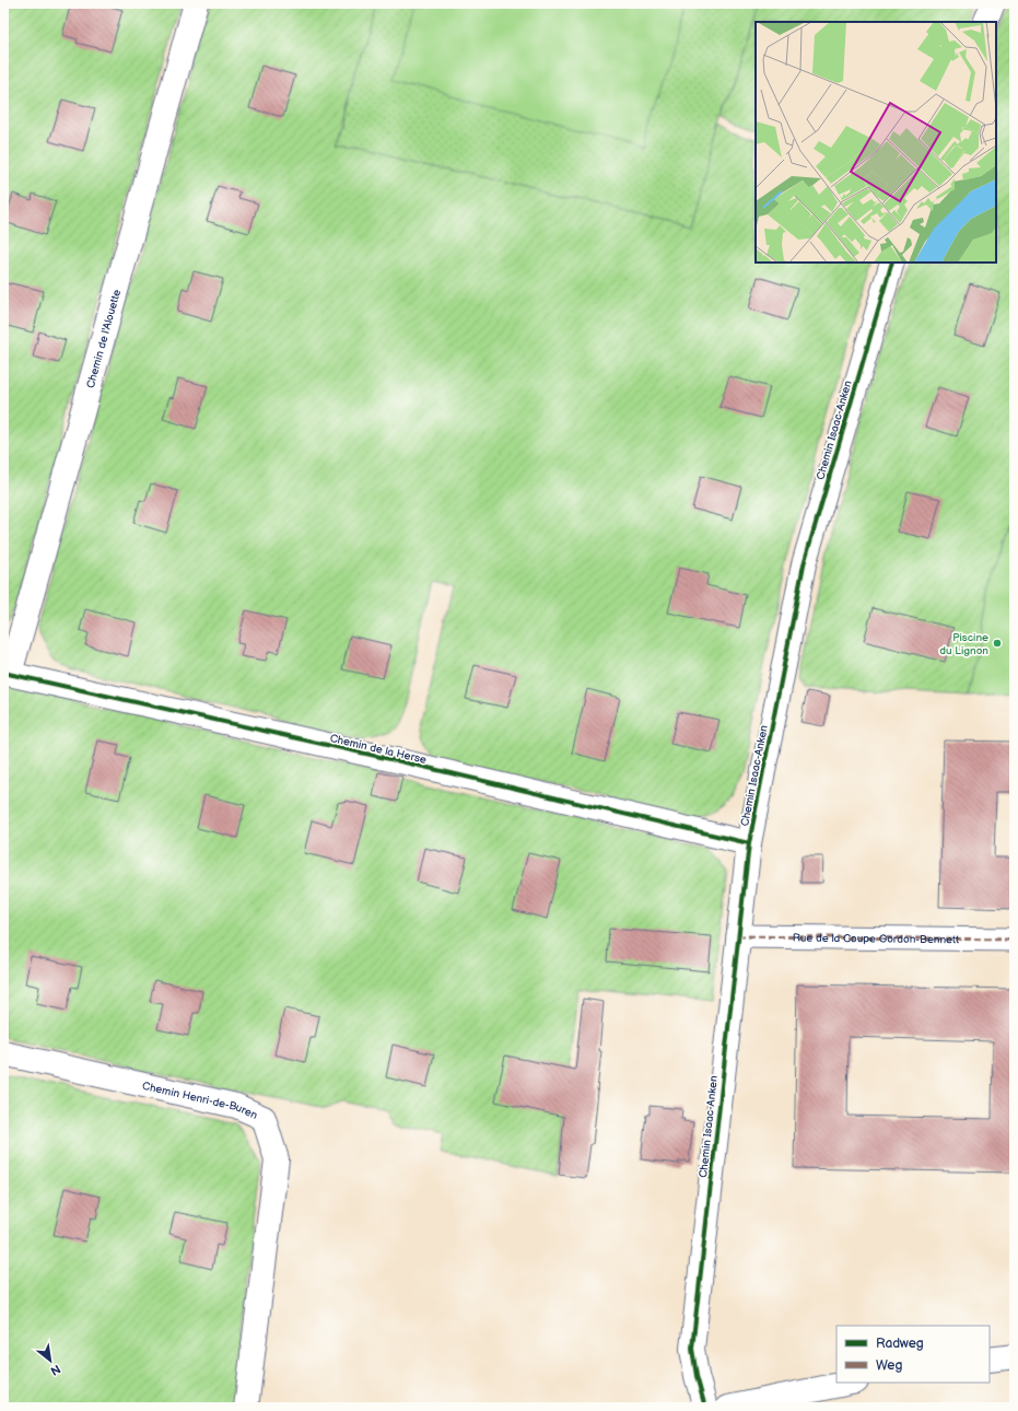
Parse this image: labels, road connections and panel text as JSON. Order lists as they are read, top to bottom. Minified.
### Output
{"streets":{"street":["Chemin de l'Alouette","Chemin Isaac-Anken","Chemin de la Herse","Rue de la Coupe Gordon-Bennett","Chemin Henri-de-Buren"]},"crossings":[["Chemin de l'Alouette","Chemin de la Herse"],["Chemin Isaac-Anken","Chemin de la Herse"],["Chemin Isaac-Anken","Rue de la Coupe Gordon-Bennett"]],"places":["Piscine du Lignon"],"legend":["Radweg","Weg"],"north":"bottom right"}
